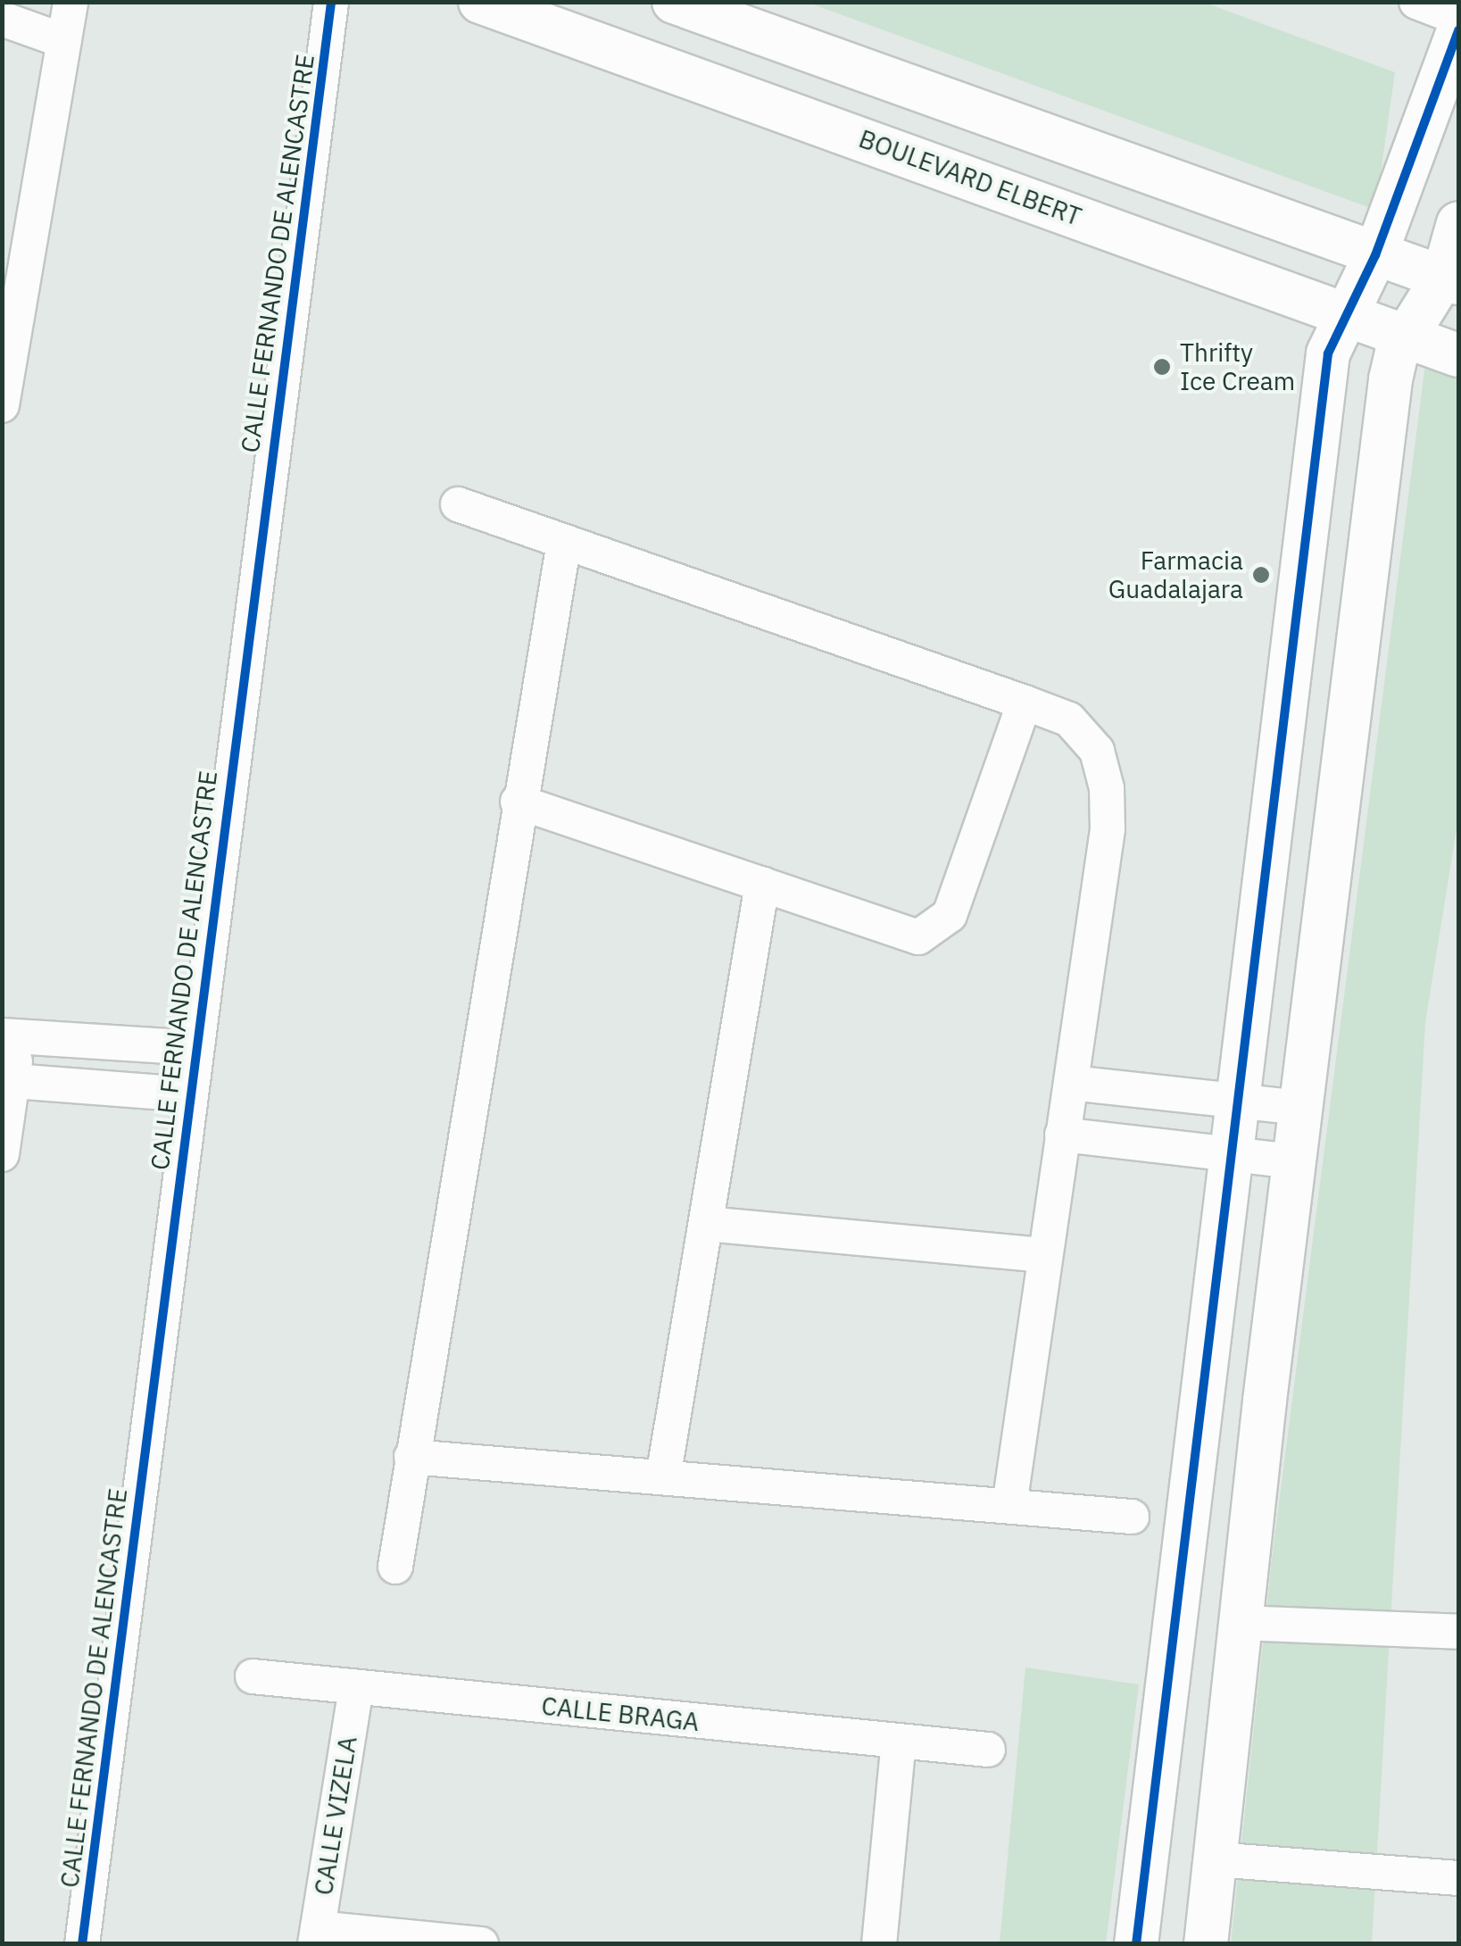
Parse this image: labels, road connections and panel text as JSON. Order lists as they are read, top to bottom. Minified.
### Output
{"streets":{"street":["BOULEVARD ELBERT","CALLE FERNANDO DE ALENCASTRE","CALLE BRAGA","CALLE VIZELA"]},"crossings":[["CALLE BRAGA","CALLE VIZELA"]],"places":["Thrifty Ice Cream","Farmacia Guadalajara"]}
